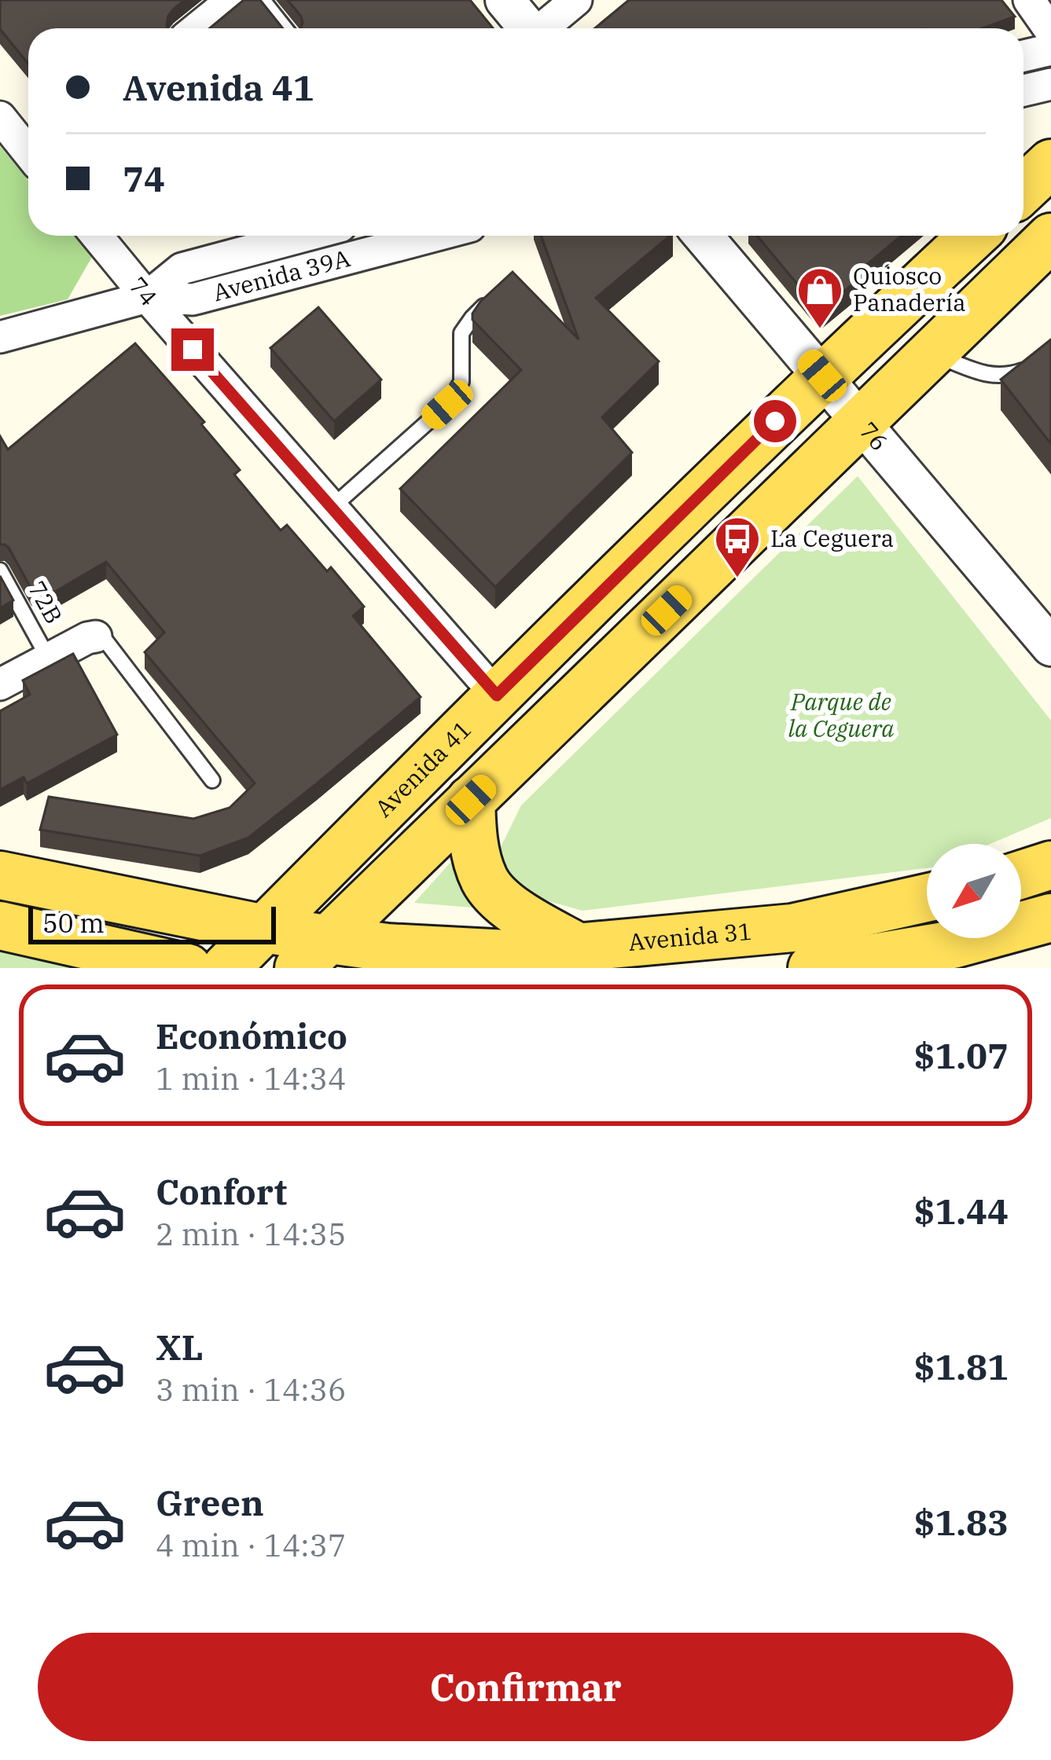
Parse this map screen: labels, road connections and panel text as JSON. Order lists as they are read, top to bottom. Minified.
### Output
{"streets":{"main road":["Avenida 41","Avenida 31"],"street":["Avenida 39A","74","76"],"lane":["72B"]},"crossings":[["Avenida 39A","74"],["74","Avenida 41"],["76","Avenida 41"],["Avenida 41","Avenida 31"]],"parks":["Parque de la Ceguera"],"places":{"shop":["Quiosco Panadería"],"bus stop":["La Ceguera"]},"scale_bar":"50 m","north":"bottom left","page":{"banner":["Avenida 41","74"],"scale":"50 m","list":[{"name":"Económico","note":"1 min · 14:34","value":"$1.07"},{"name":"Confort","note":"2 min · 14:35","value":"$1.44"},{"name":"XL","note":"3 min · 14:36","value":"$1.81"},{"name":"Green","note":"4 min · 14:37","value":"$1.83"}],"buttons":"Confirmar"}}
